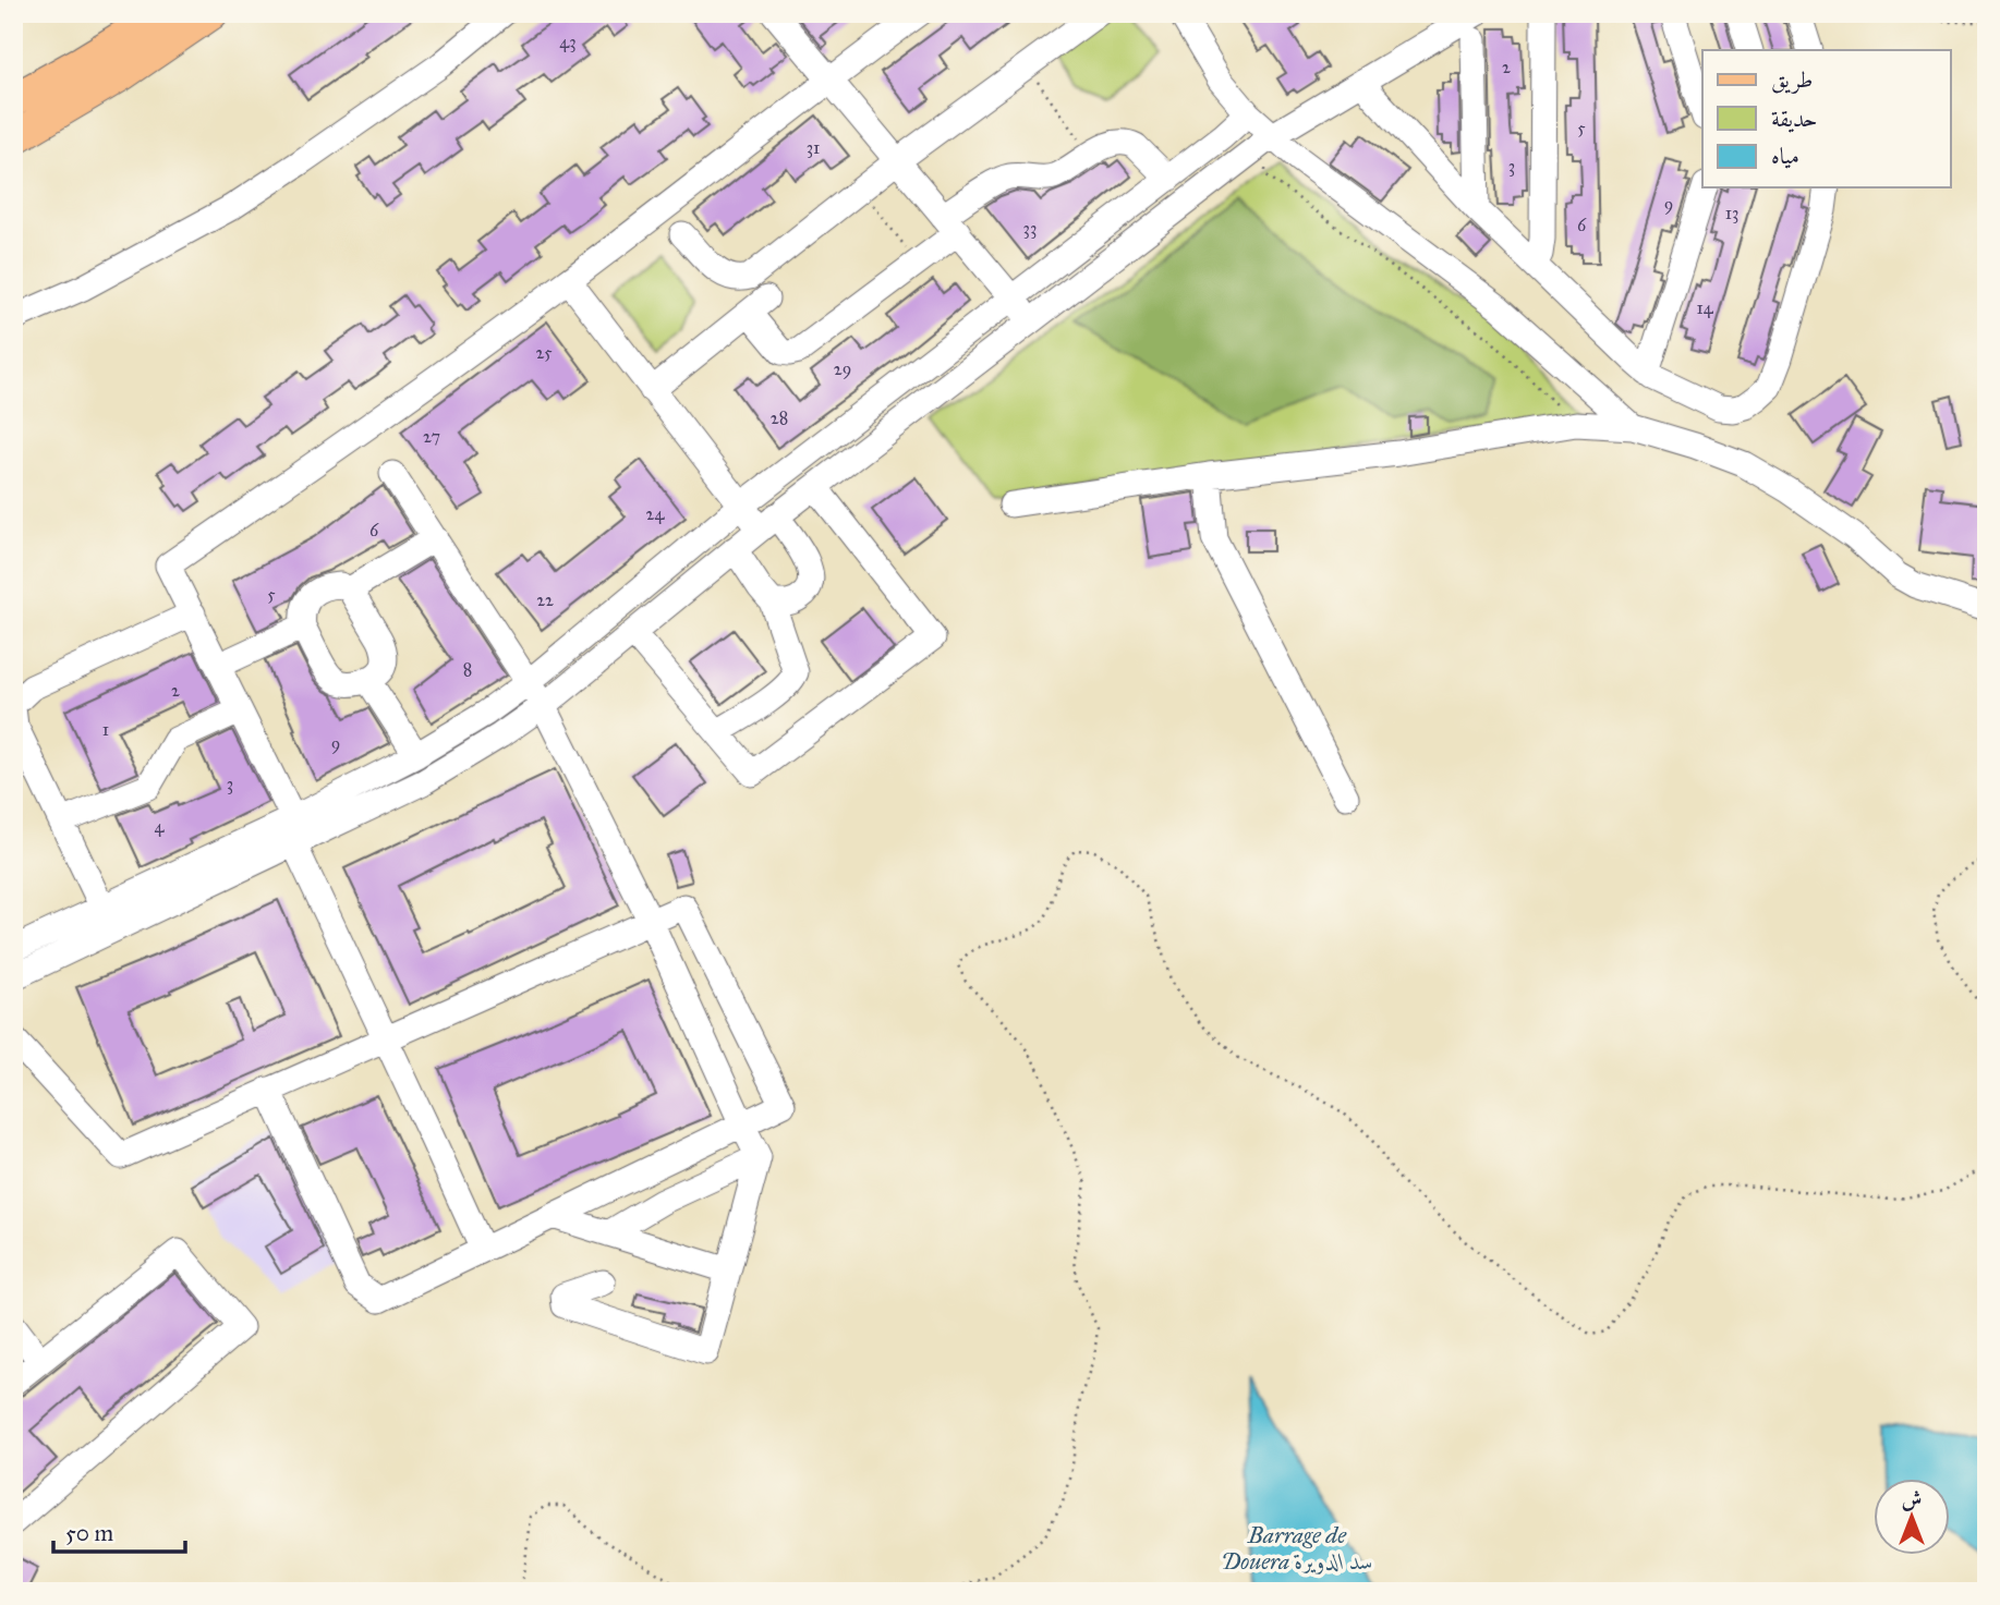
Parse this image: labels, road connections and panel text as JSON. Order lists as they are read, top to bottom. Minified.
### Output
{"water":["Barrage de Douera سد الدويرة"],"house_numbers":["43","2","5","31","3","9","13","6","33","14","25","29","28","27","24","6","5","22","8","2","1","9","3","4"],"legend":["طريق","حديقة","مياه"],"scale_bar":"50 m","north":"top"}
